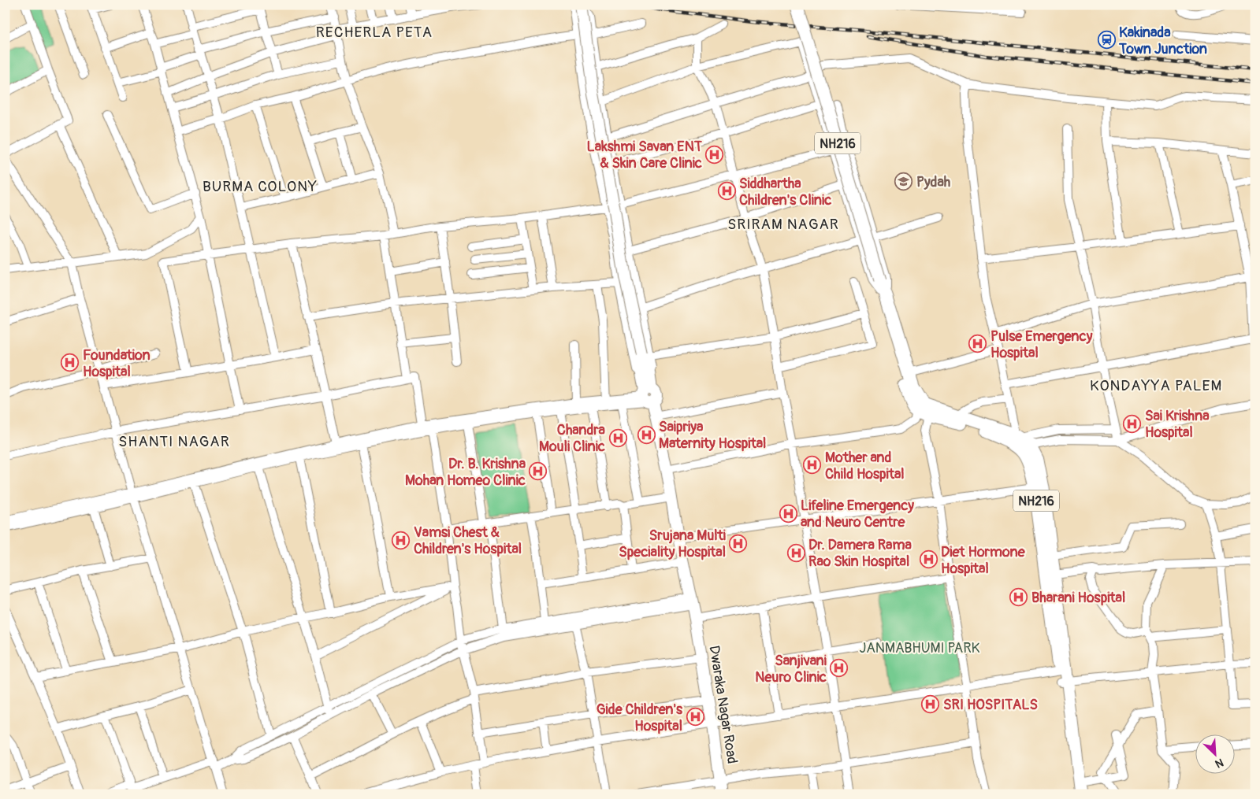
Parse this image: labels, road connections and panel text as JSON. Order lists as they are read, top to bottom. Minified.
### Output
{"streets":{"highway":["NH216"],"main road":["Dwaraka Nagar Road"]},"districts":["RECHERLA PETA","BURMA COLONY","SRIRAM NAGAR","KONDAYYA PALEM","SHANTI NAGAR"],"parks":["JANMABHUMI PARK"],"places":{"station":["Kakinada Town Junction"],"hospital":["Lakshmi Savan ENT & Skin Care Clinic","Siddhartha Children's Clinic","Pulse Emergency Hospital","Foundation Hospital","Sai Krishna Hospital","Saipriya Maternity Hospital","Chandra Mouli Clinic","Mother and Child Hospital","Dr. B. Krishna Mohan Homeo Clinic","Lifeline Emergency and Neuro Centre","Vamsi Chest & Children's Hospital","Srujana Multi Speciality Hospital","Dr. Damera Rama Rao Skin Hospital","Diet Hormone Hospital","Bharani Hospital","Sanjivani Neuro Clinic","SRI HOSPITALS","Gide Children's Hospital"],"school or university":["Pydah"]},"north":"bottom right"}
